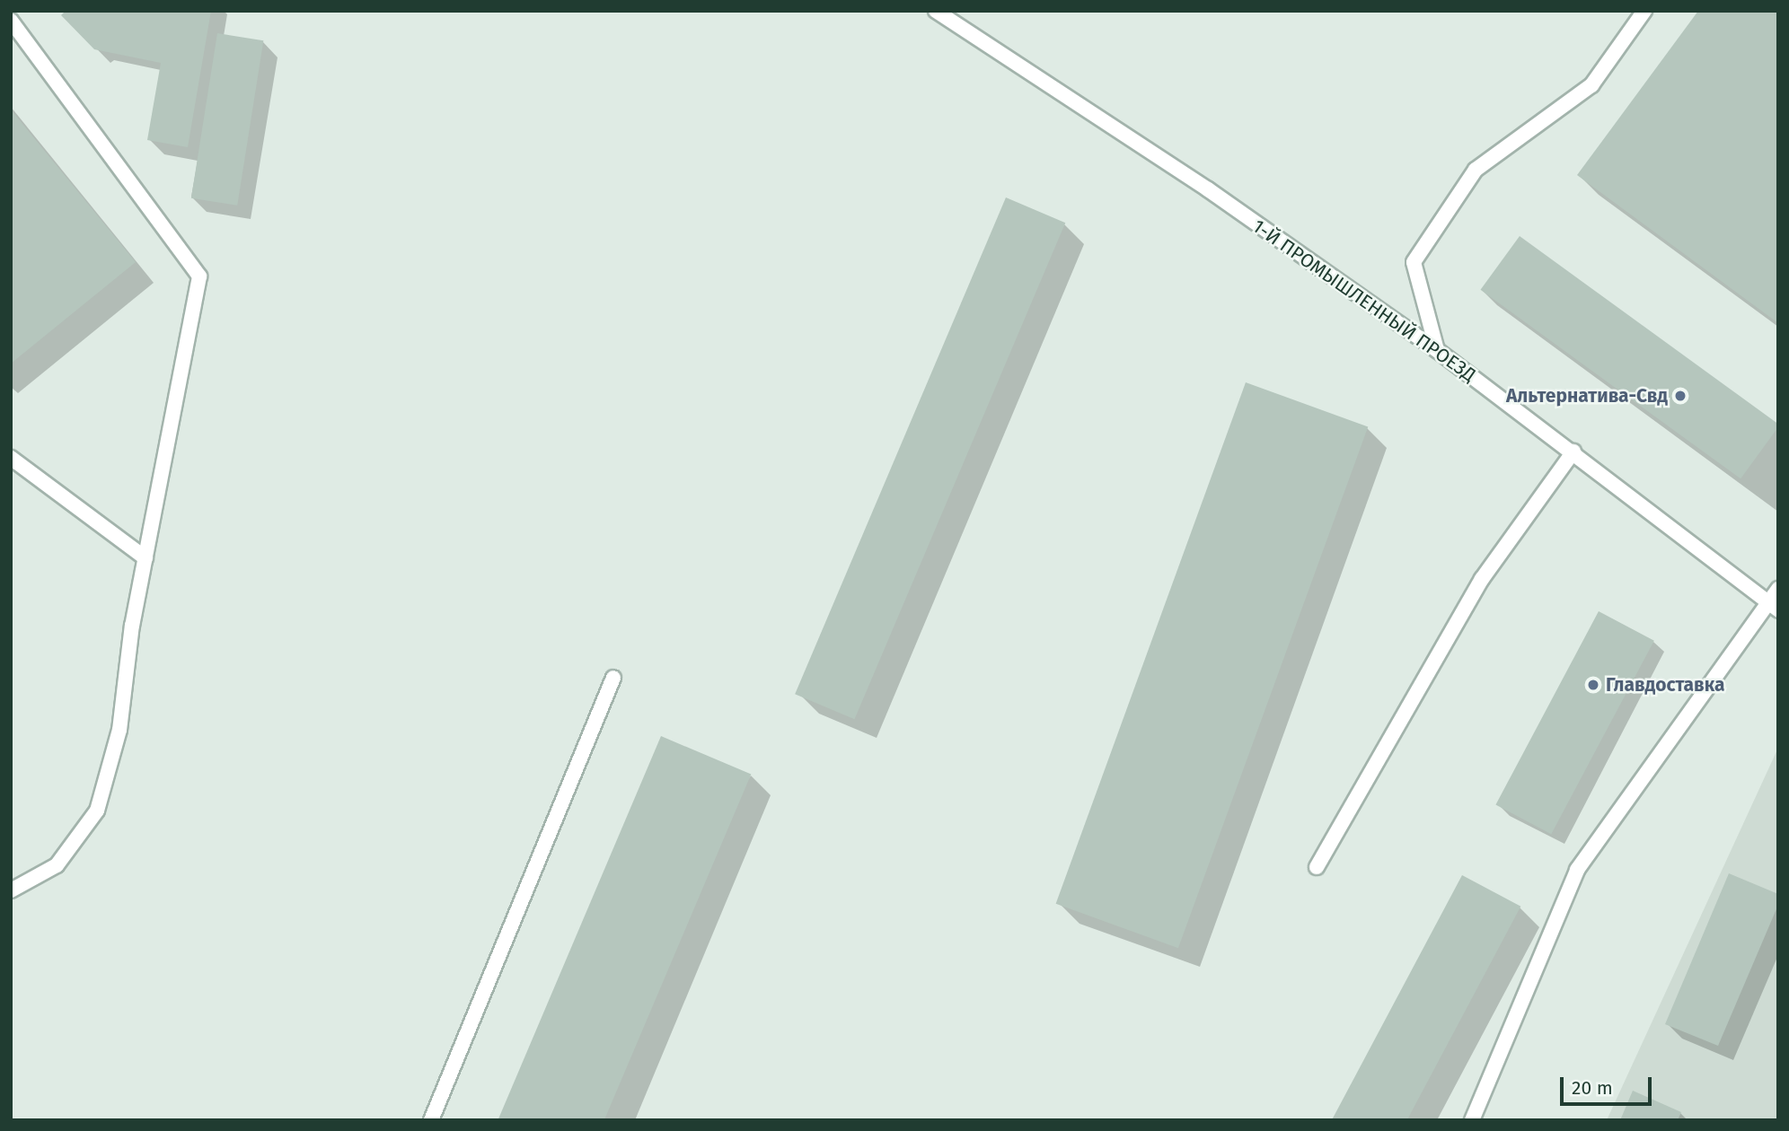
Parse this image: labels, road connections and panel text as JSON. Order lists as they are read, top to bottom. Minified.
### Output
{"streets":{"lane":["1-Й ПРОМЫШЛЕННЫЙ ПРОЕЗД"]},"places":["Альтернатива-Свд","Главдоставка"],"scale_bar":"20 m"}
